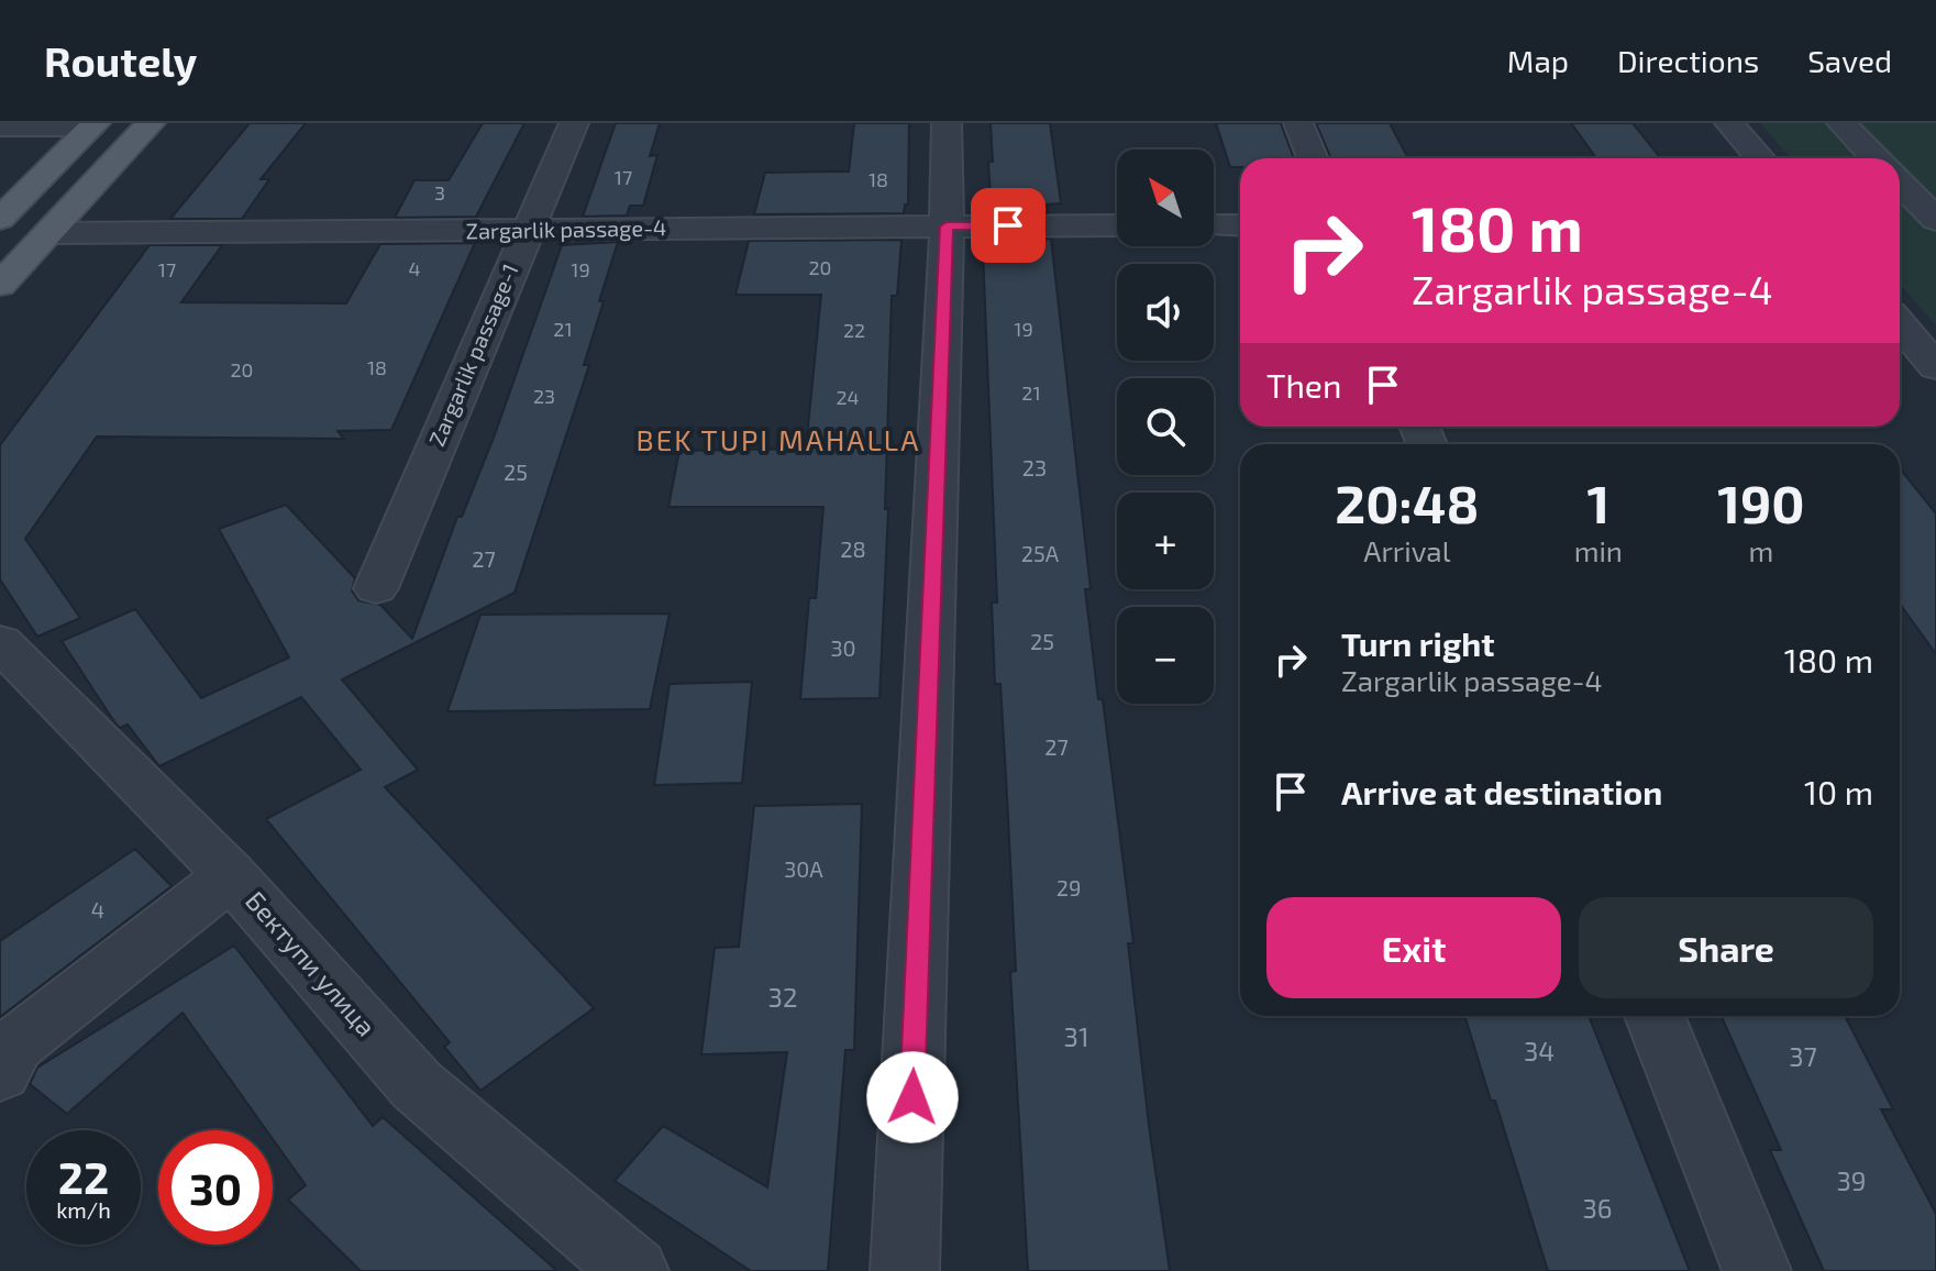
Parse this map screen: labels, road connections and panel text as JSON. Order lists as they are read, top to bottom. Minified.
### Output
{"streets":{"main road":["Zargarlik passage-4"],"street":["Zargarlik passage-1","Бектупи улица"]},"crossings":[["Zargarlik passage-4","Zargarlik passage-1"]],"districts":["BEK TUPI MAHALLA"],"house_numbers":["17","18","3","20","4","17","19","21","19","22","18","20","21","23","24","23","25","28","25A","27","25","30","27","30A","29","4","32","31","34","37","39","36"],"north":"top left","page":{"header":"Routely","nav":["Map","Directions","Saved"],"map_buttons":["+","−"],"turn":["180 m","Zargarlik passage-4"],"then":"Then","eta":["20:48","Arrival","1","min","190","m"],"list":[{"name":"Turn right","note":"Zargarlik passage-4","value":"180 m"},{"name":"Arrive at destination","value":"10 m"}],"buttons":["Exit","Share"],"speed":"22 km/h","limit":"30"}}
